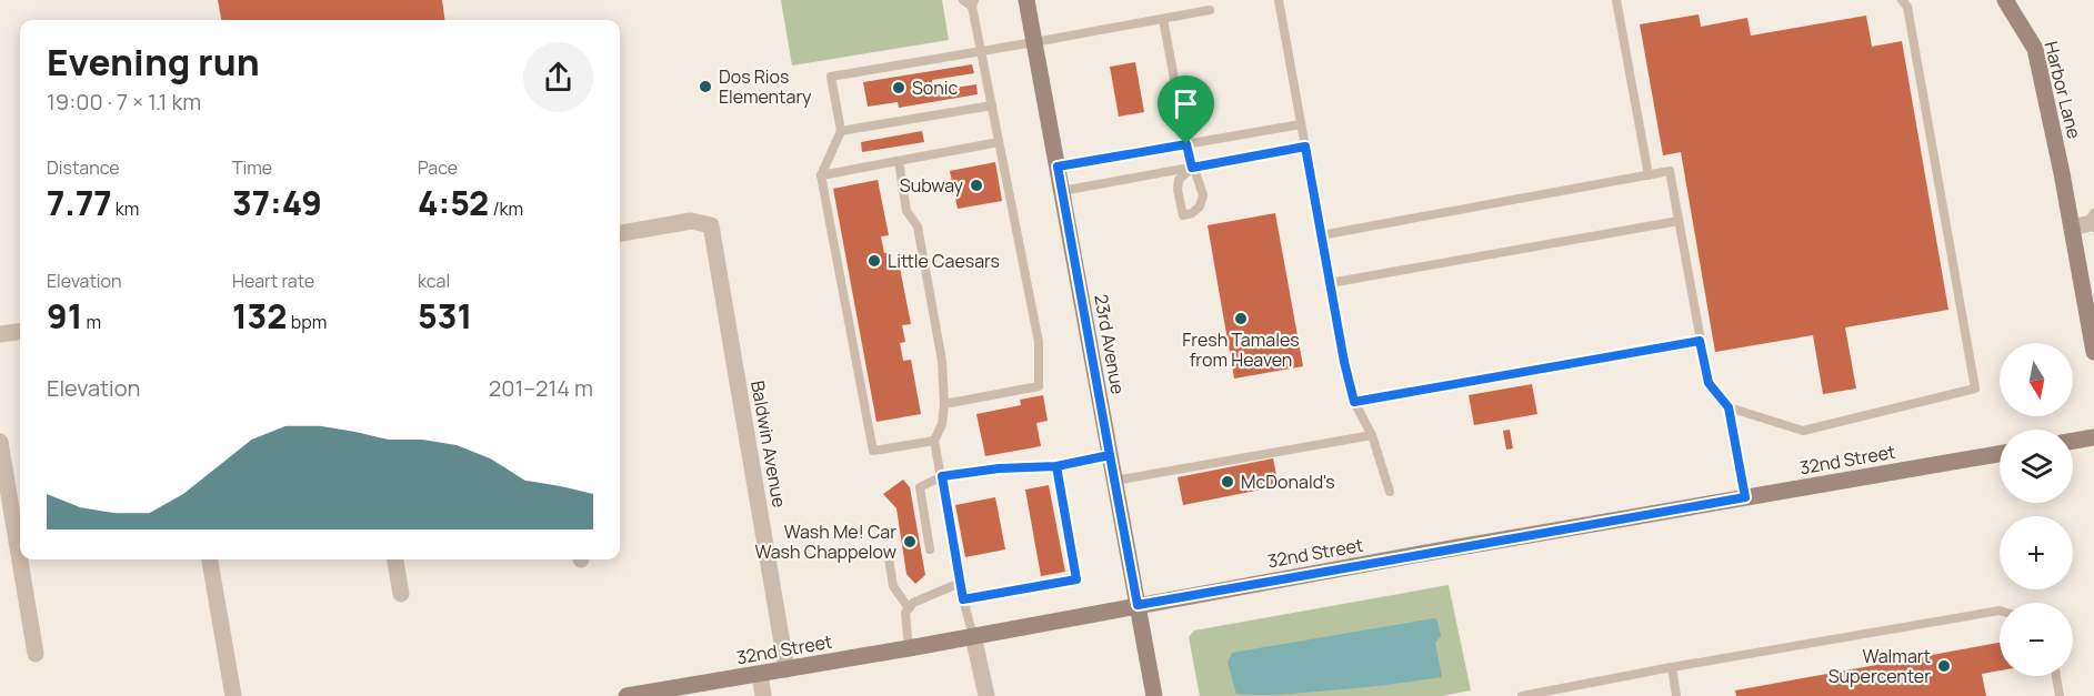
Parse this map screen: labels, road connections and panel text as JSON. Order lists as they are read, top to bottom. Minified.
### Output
{"streets":{"street":["Harbor Lane","23rd Avenue","Baldwin Avenue","32nd Street"]},"crossings":[["23rd Avenue","32nd Street"],["Baldwin Avenue","32nd Street"]],"places":["Dos Rios Elementary","Sonic","Subway","Little Caesars","Fresh Tamales from Heaven","McDonald's","Wash Me! Car Wash Chappelow","Walmart Supercenter"],"north":"bottom","page":{"heading":["Evening run","19:00 · 7 × 1.1 km"],"stats":[["Distance","7.77 km"],["Time","37:49"],["Pace","4:52 /km"],["Elevation","91 m"],["Heart rate","132 bpm"],["kcal","531"]],"map_buttons":["+","−"],"chart":["Elevation","201–214 m"]}}
